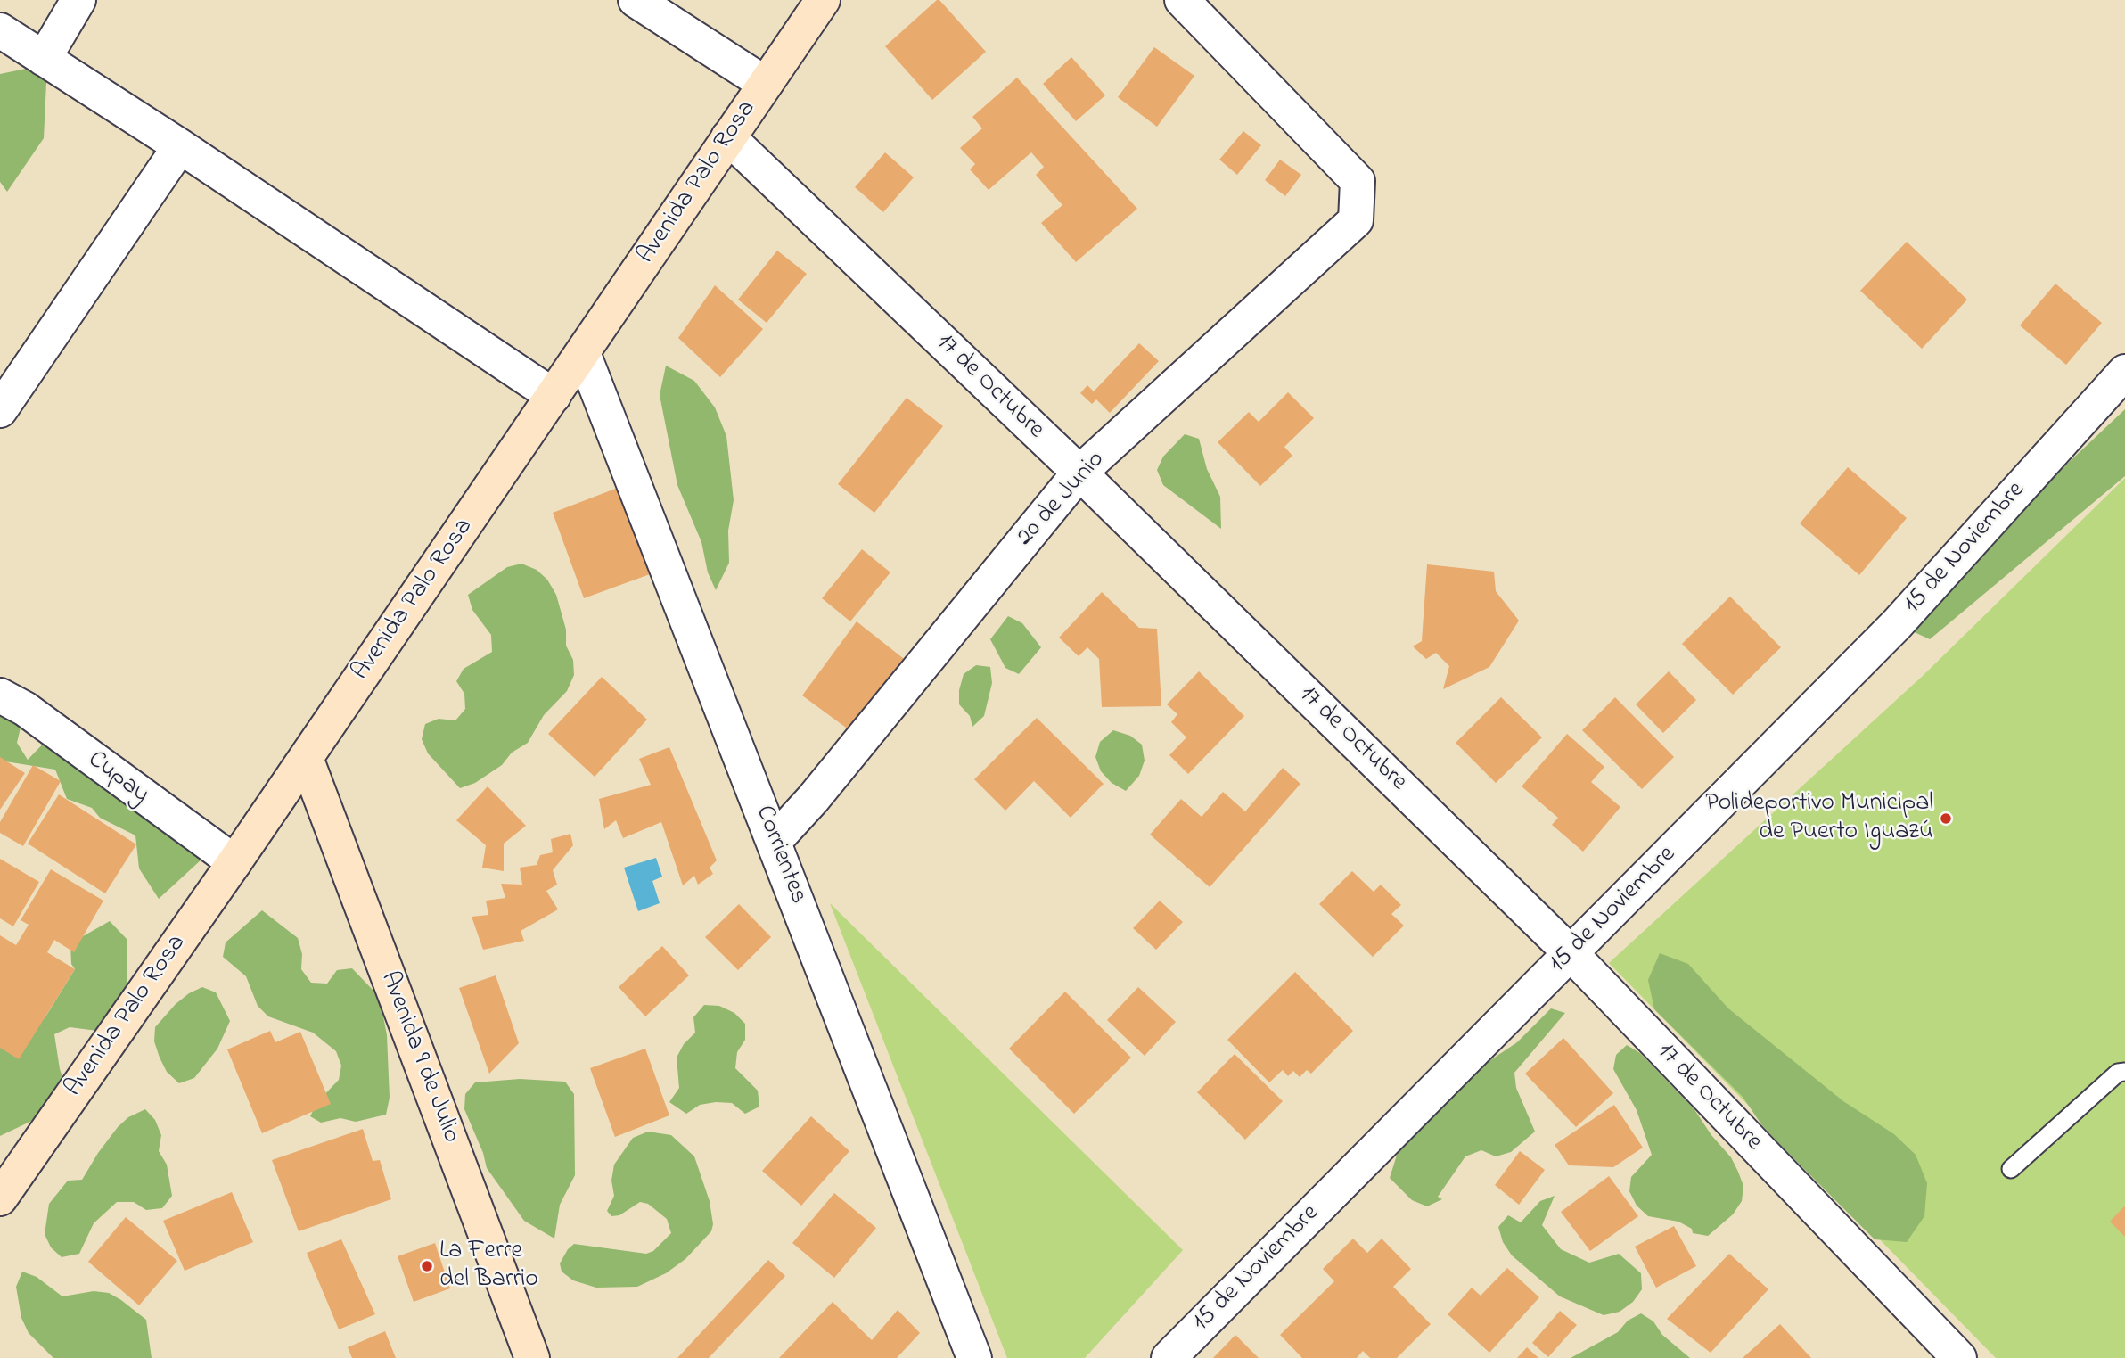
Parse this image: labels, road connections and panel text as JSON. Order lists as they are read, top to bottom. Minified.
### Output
{"streets":{"main road":["Avenida Palo Rosa","Avenida 9 de Julio"],"street":["17 de Octubre","20 de Junio","15 de Noviembre","Cupay","Corrientes"]},"crossings":[["Avenida Palo Rosa","17 de Octubre"],["Avenida Palo Rosa","Cupay"],["Avenida Palo Rosa","Corrientes"],["Avenida Palo Rosa","Avenida 9 de Julio"],["17 de Octubre","20 de Junio"],["17 de Octubre","15 de Noviembre"],["20 de Junio","Corrientes"]],"places":["Polideportivo Municipal de Puerto Iguazú","La Ferre del Barrio"]}
